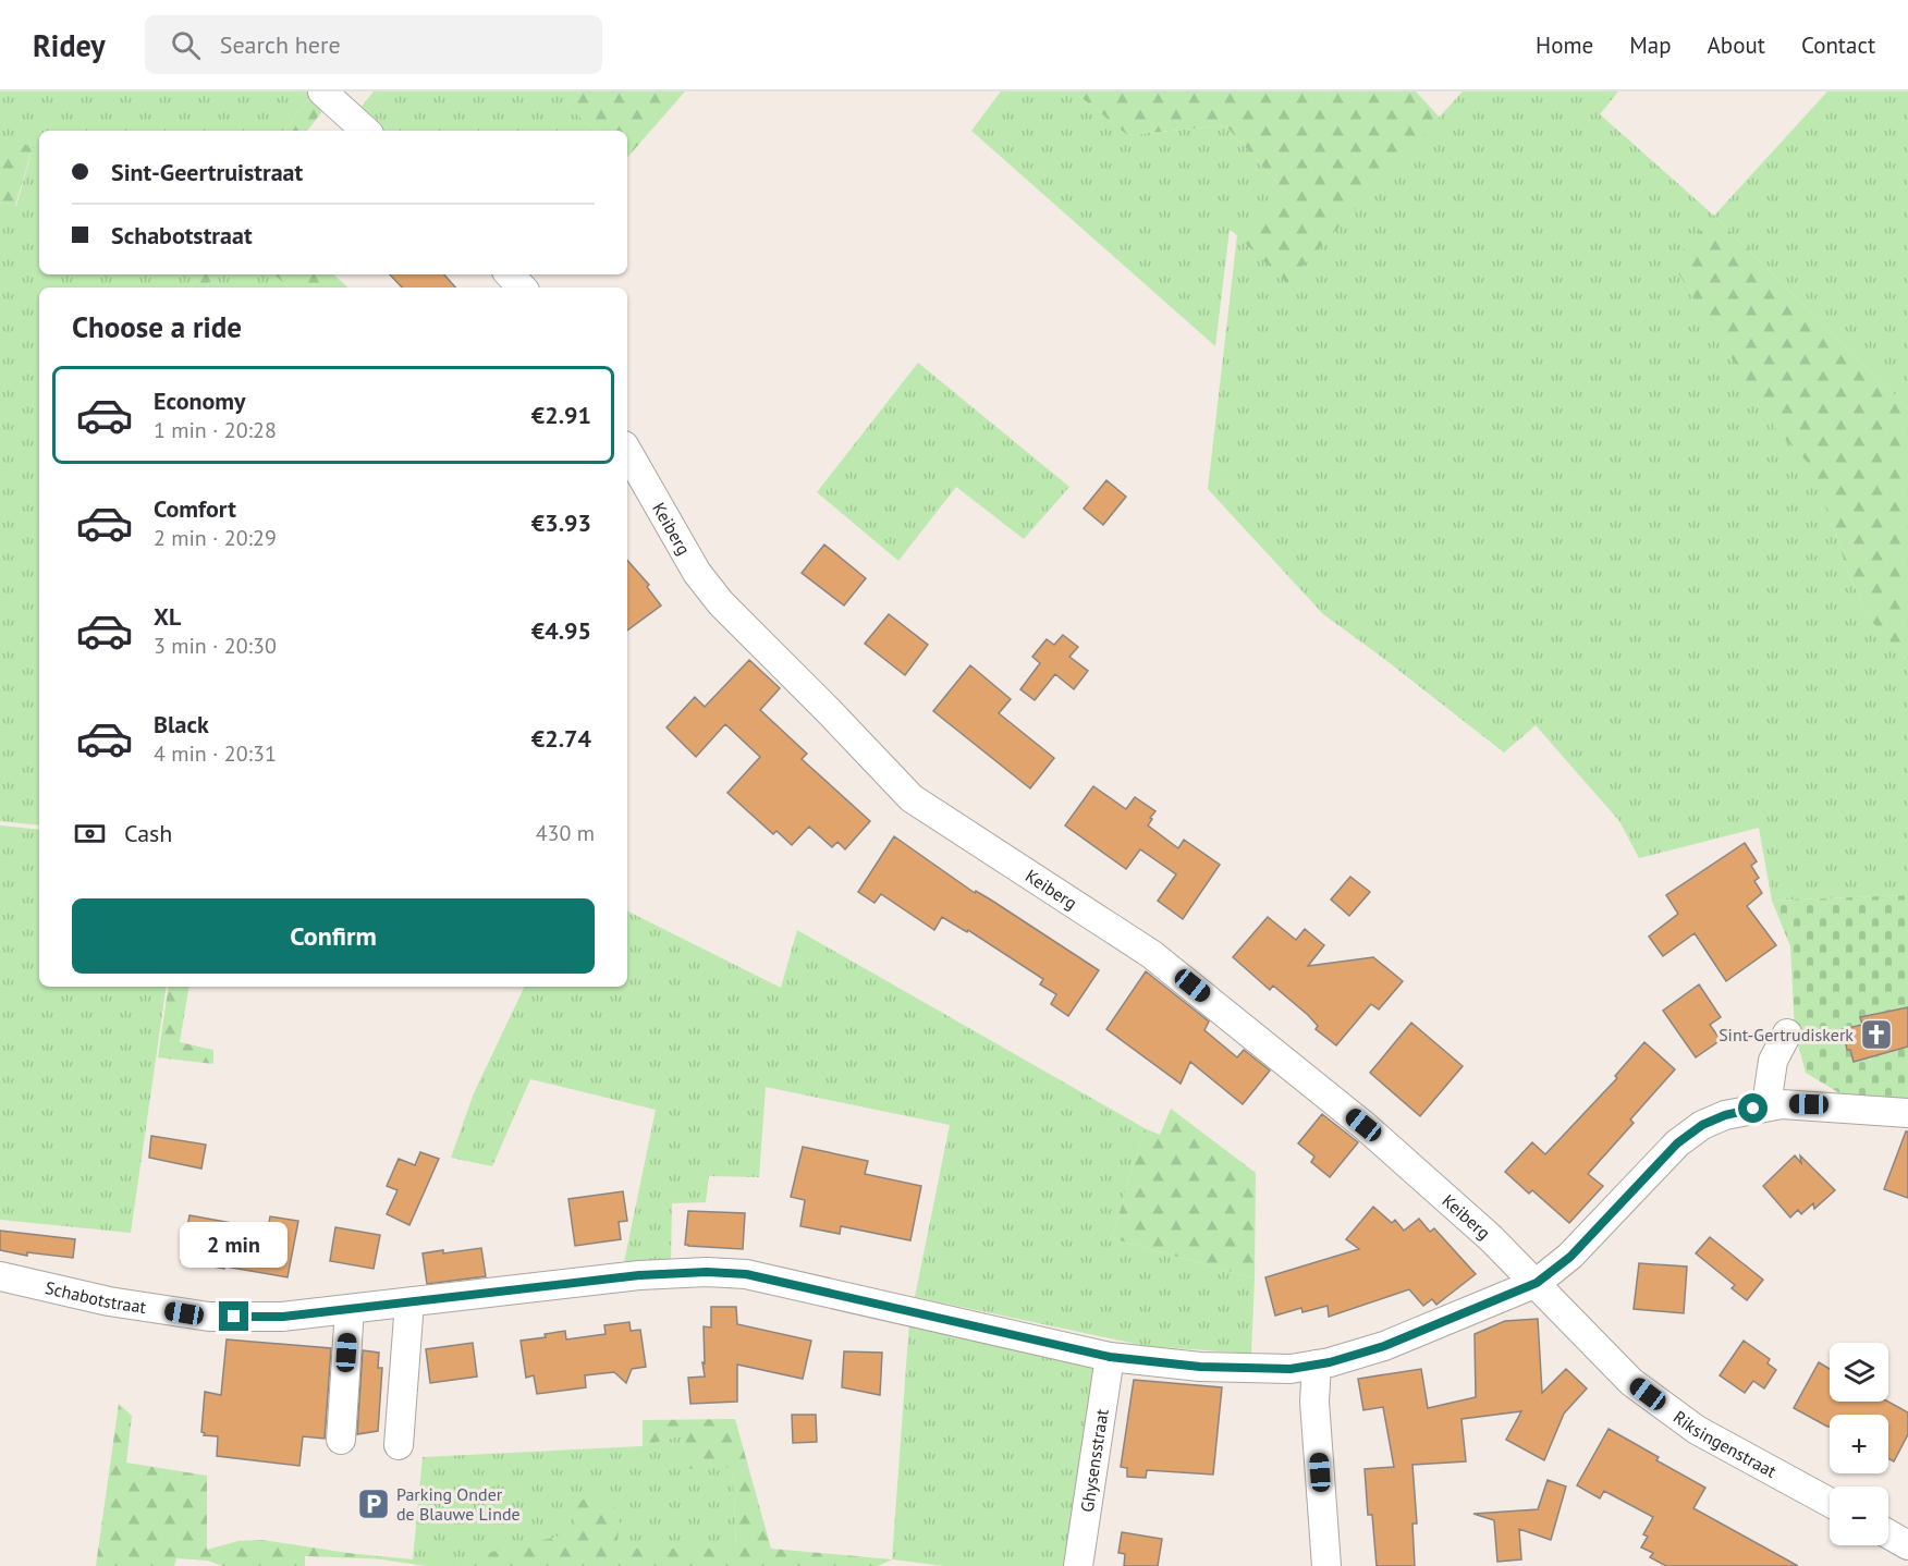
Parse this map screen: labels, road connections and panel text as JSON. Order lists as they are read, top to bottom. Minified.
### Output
{"streets":{"street":["Keiberg","Schabotstraat","Riksingenstraat","Ghysensstraat"]},"crossings":[["Keiberg","Schabotstraat"],["Keiberg","Riksingenstraat"],["Schabotstraat","Riksingenstraat"],["Schabotstraat","Ghysensstraat"]],"places":{"church":["Sint-Gertrudiskerk"],"parking":["Parking Onder de Blauwe Linde"]},"page":{"header":"Ridey","search":"Search here","nav":["Home","Map","About","Contact"],"banner":["Sint-Geertruistraat","Schabotstraat"],"heading":"Choose a ride","list":[{"name":"Economy","note":"1 min · 20:28","value":"€2.91"},{"name":"Comfort","note":"2 min · 20:29","value":"€3.93"},{"name":"XL","note":"3 min · 20:30","value":"€4.95"},{"name":"Black","note":"4 min · 20:31","value":"€2.74"}],"pay":["Cash","430 m"],"buttons":"Confirm","bubble":"2 min","map_buttons":["+","−"]}}
